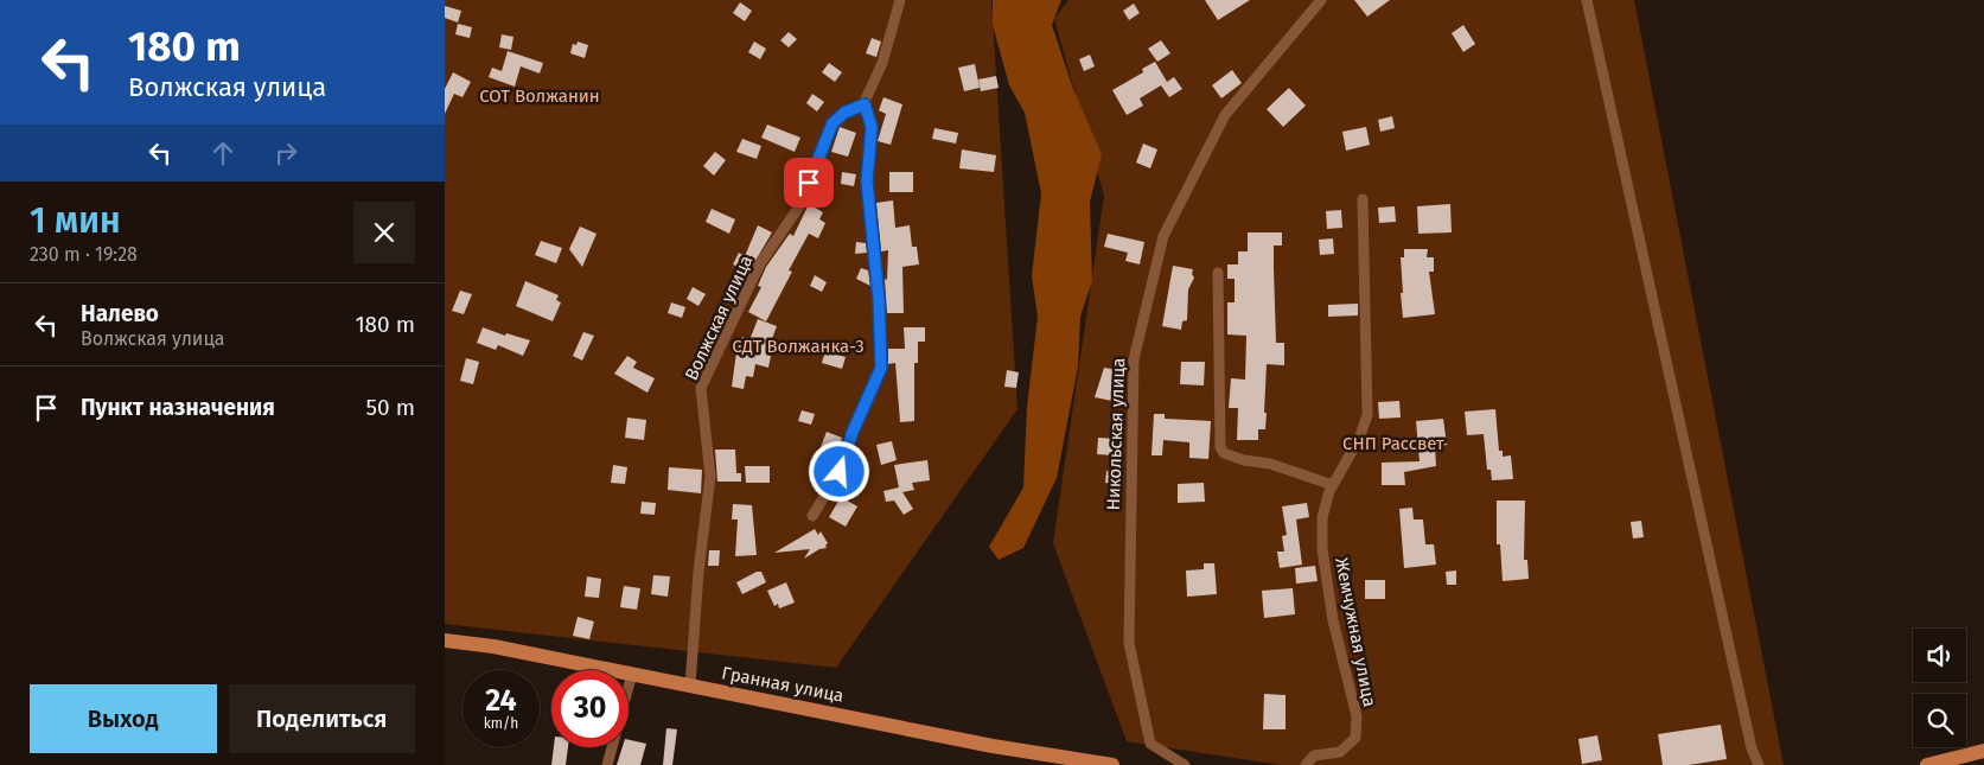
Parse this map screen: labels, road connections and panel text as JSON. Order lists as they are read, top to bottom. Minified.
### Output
{"streets":{"street":["Волжская улица","Никольская улица","Жемчужная улица","Гранная улица"]},"crossings":[["Волжская улица","Гранная улица"]],"parks":["СОТ Волжанин","СДТ Волжанка-3","СНП Рассвет"],"page":{"turn":["180 m","Волжская улица"],"heading":["1 мин","230 m · 19:28"],"list":[{"name":"Налево","note":"Волжская улица","value":"180 m"},{"name":"Пункт назначения","value":"50 m"}],"speed":"24 km/h","limit":"30","buttons":["Выход","Поделиться"]}}
